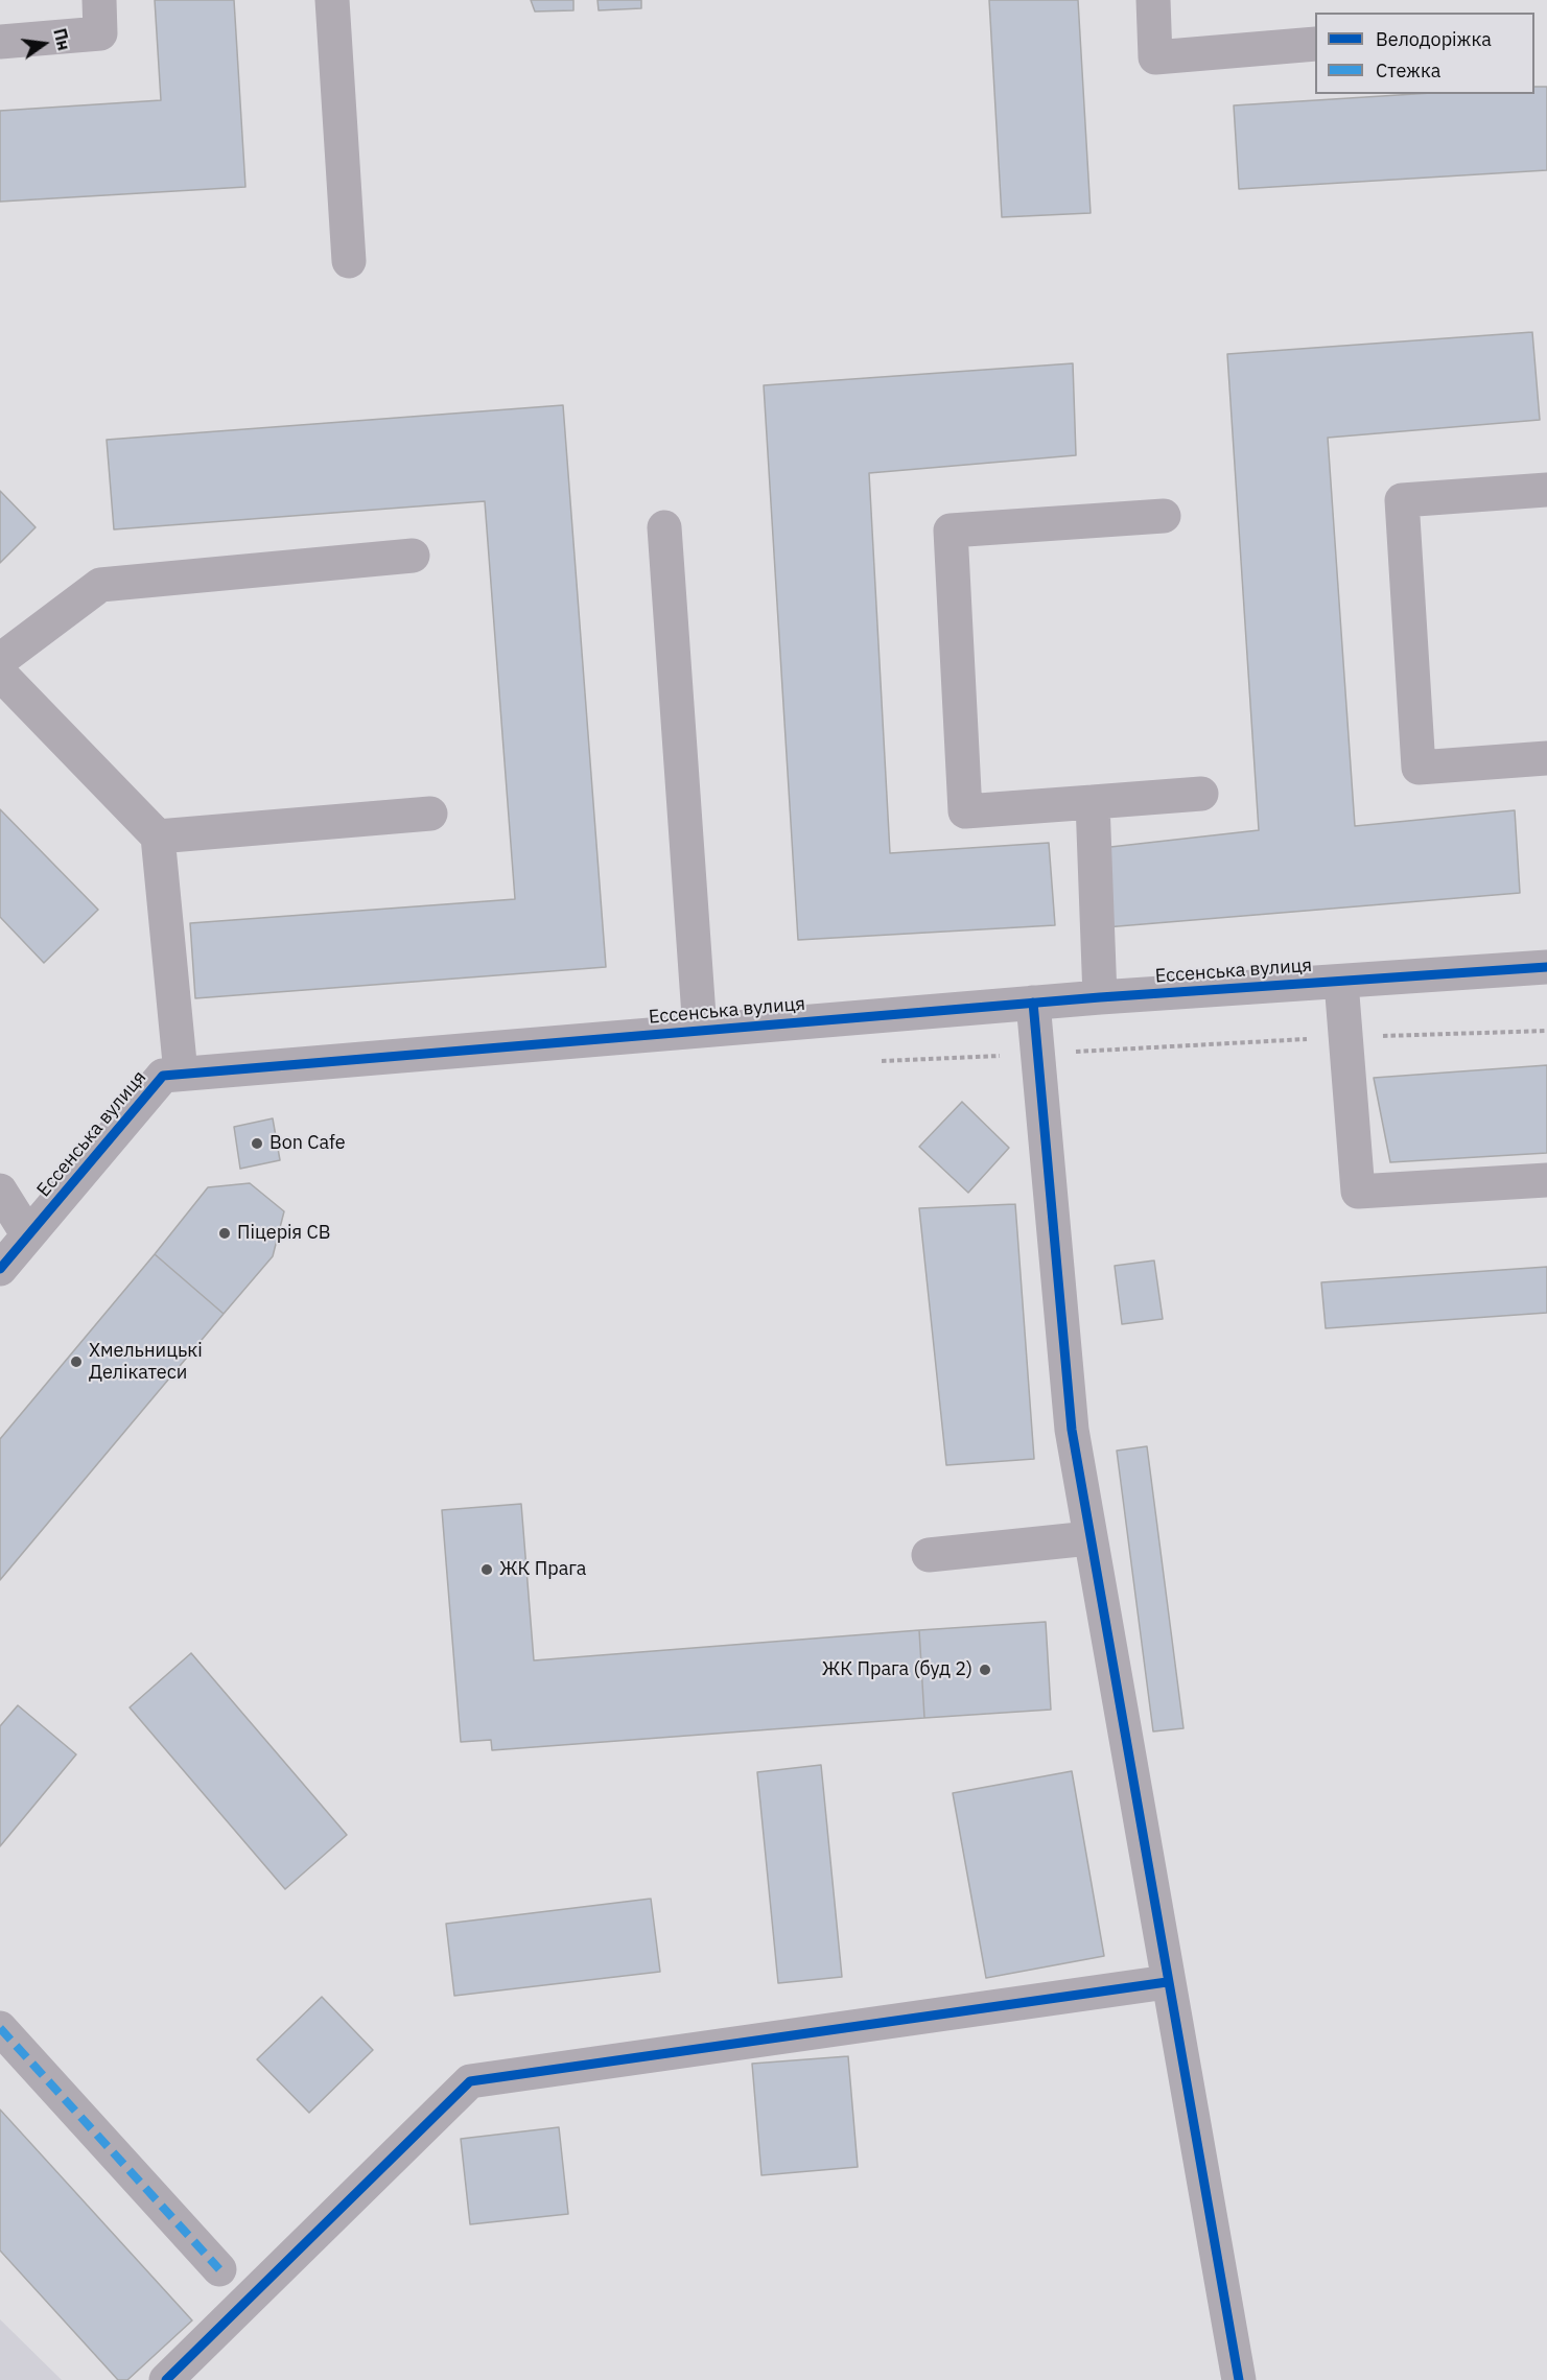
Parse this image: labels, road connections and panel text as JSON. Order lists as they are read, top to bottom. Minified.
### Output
{"streets":{"street":["Ессенська вулиця"]},"places":["Bon Cafe","Піцерія СВ","Хмельницькі Делікатеси","ЖК Прага","ЖК Прага (буд 2)"],"legend":["Велодоріжка","Стежка"],"north":"right"}
